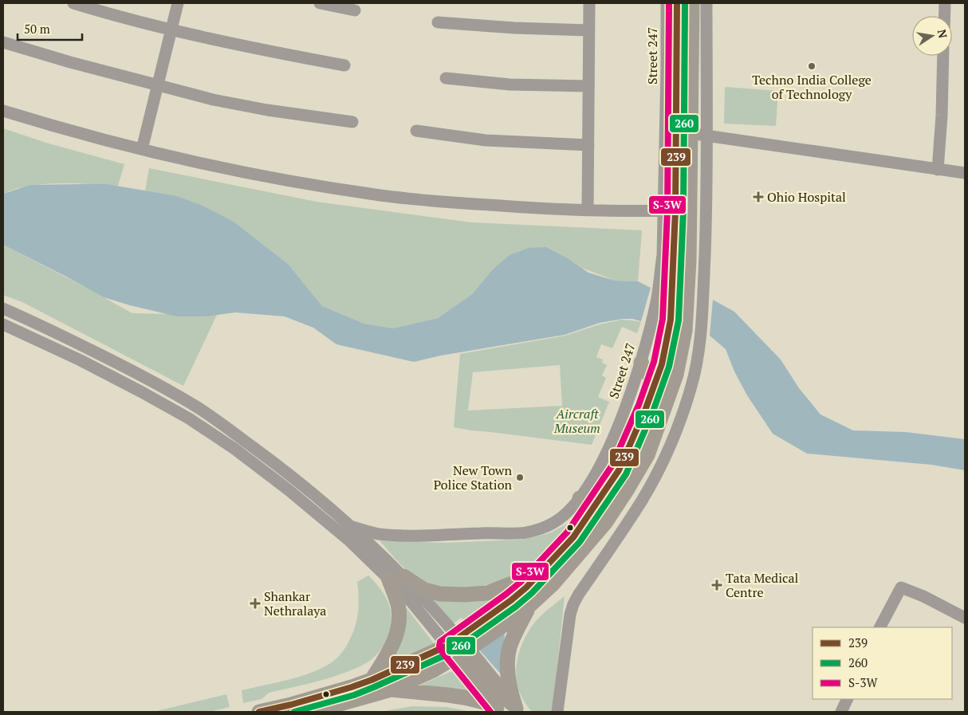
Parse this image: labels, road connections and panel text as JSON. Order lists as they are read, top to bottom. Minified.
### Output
{"streets":{"street":["Street 247"]},"parks":["Aircraft Museum"],"places":{"other":["Techno India College of Technology","New Town Police Station"],"health":["Ohio Hospital","Tata Medical Centre","Shankar Nethralaya"]},"lines":["transit line 239","transit line 260","transit line S-3W"],"legend":["239","260","S-3W"],"scale_bar":"50 m","north":"right"}
